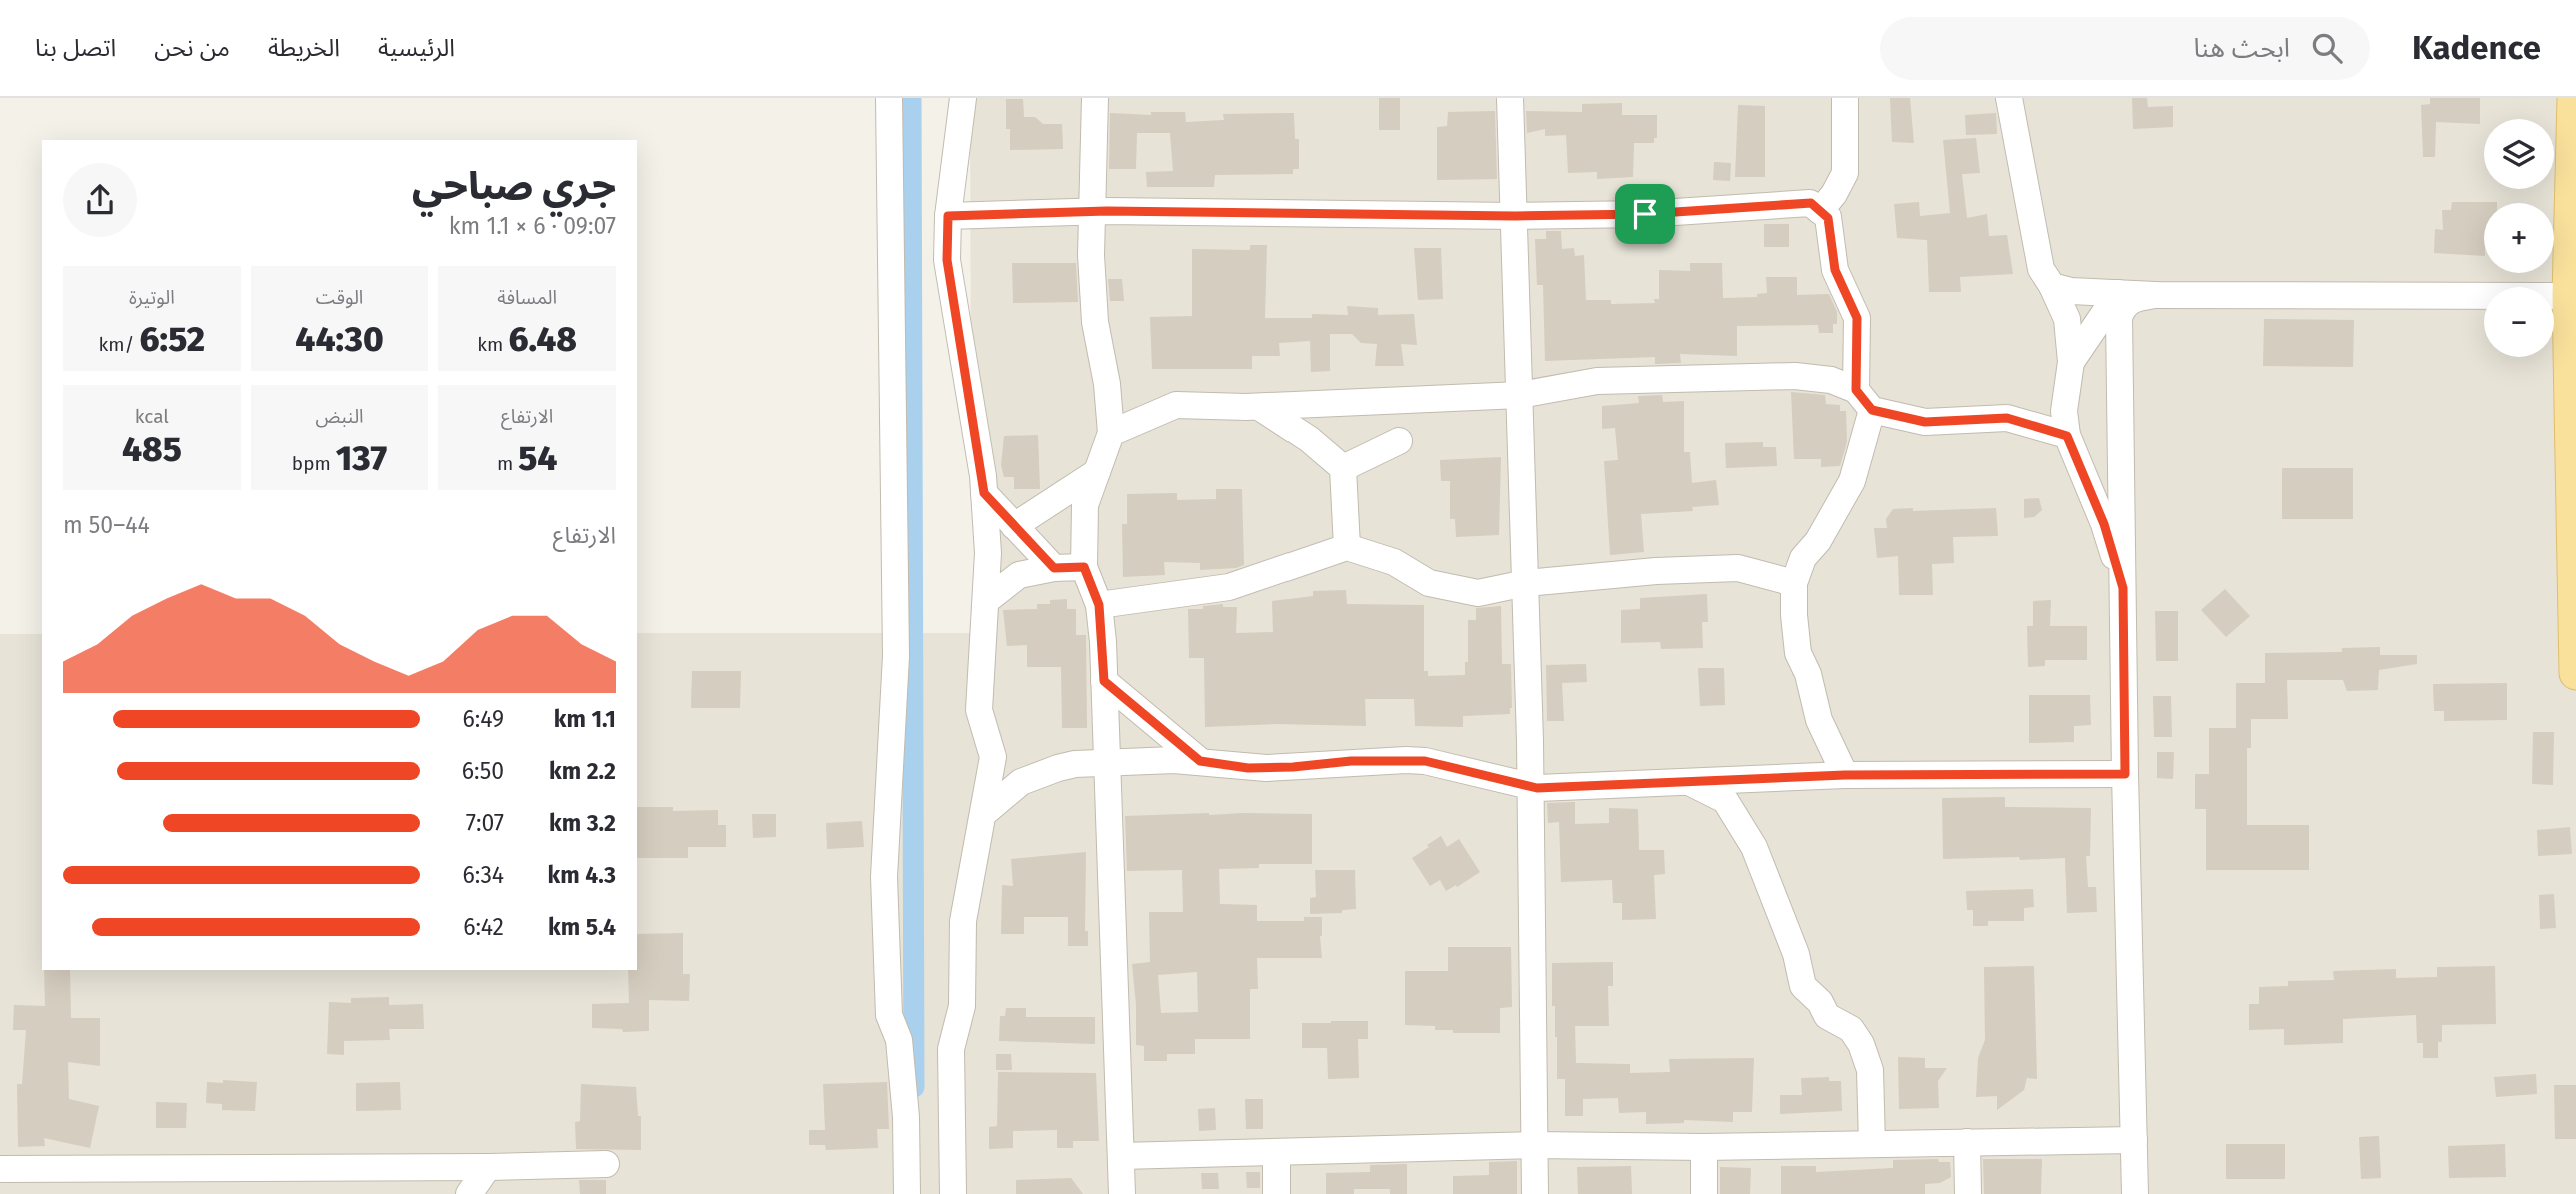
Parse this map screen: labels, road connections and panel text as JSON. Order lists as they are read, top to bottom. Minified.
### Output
{"page":{"header":"Kadence","search":"ابحث هنا","nav":["الرئيسية","الخريطة","من نحن","اتصل بنا"],"map_buttons":["+","−"],"heading":["جري صباحي","09:07 · 6 × 1.1 km"],"stats":[["المسافة","6.48 km"],["الوقت","44:30"],["الوتيرة","6:52 /km"],["الارتفاع","54 m"],["النبض","137 bpm"],["kcal","485"]],"chart":["الارتفاع","44–50 m"],"list":[{"name":"1.1 km","note":"6:49"},{"name":"2.2 km","note":"6:50"},{"name":"3.2 km","note":"7:07"},{"name":"4.3 km","note":"6:34"},{"name":"5.4 km","note":"6:42"}]}}
